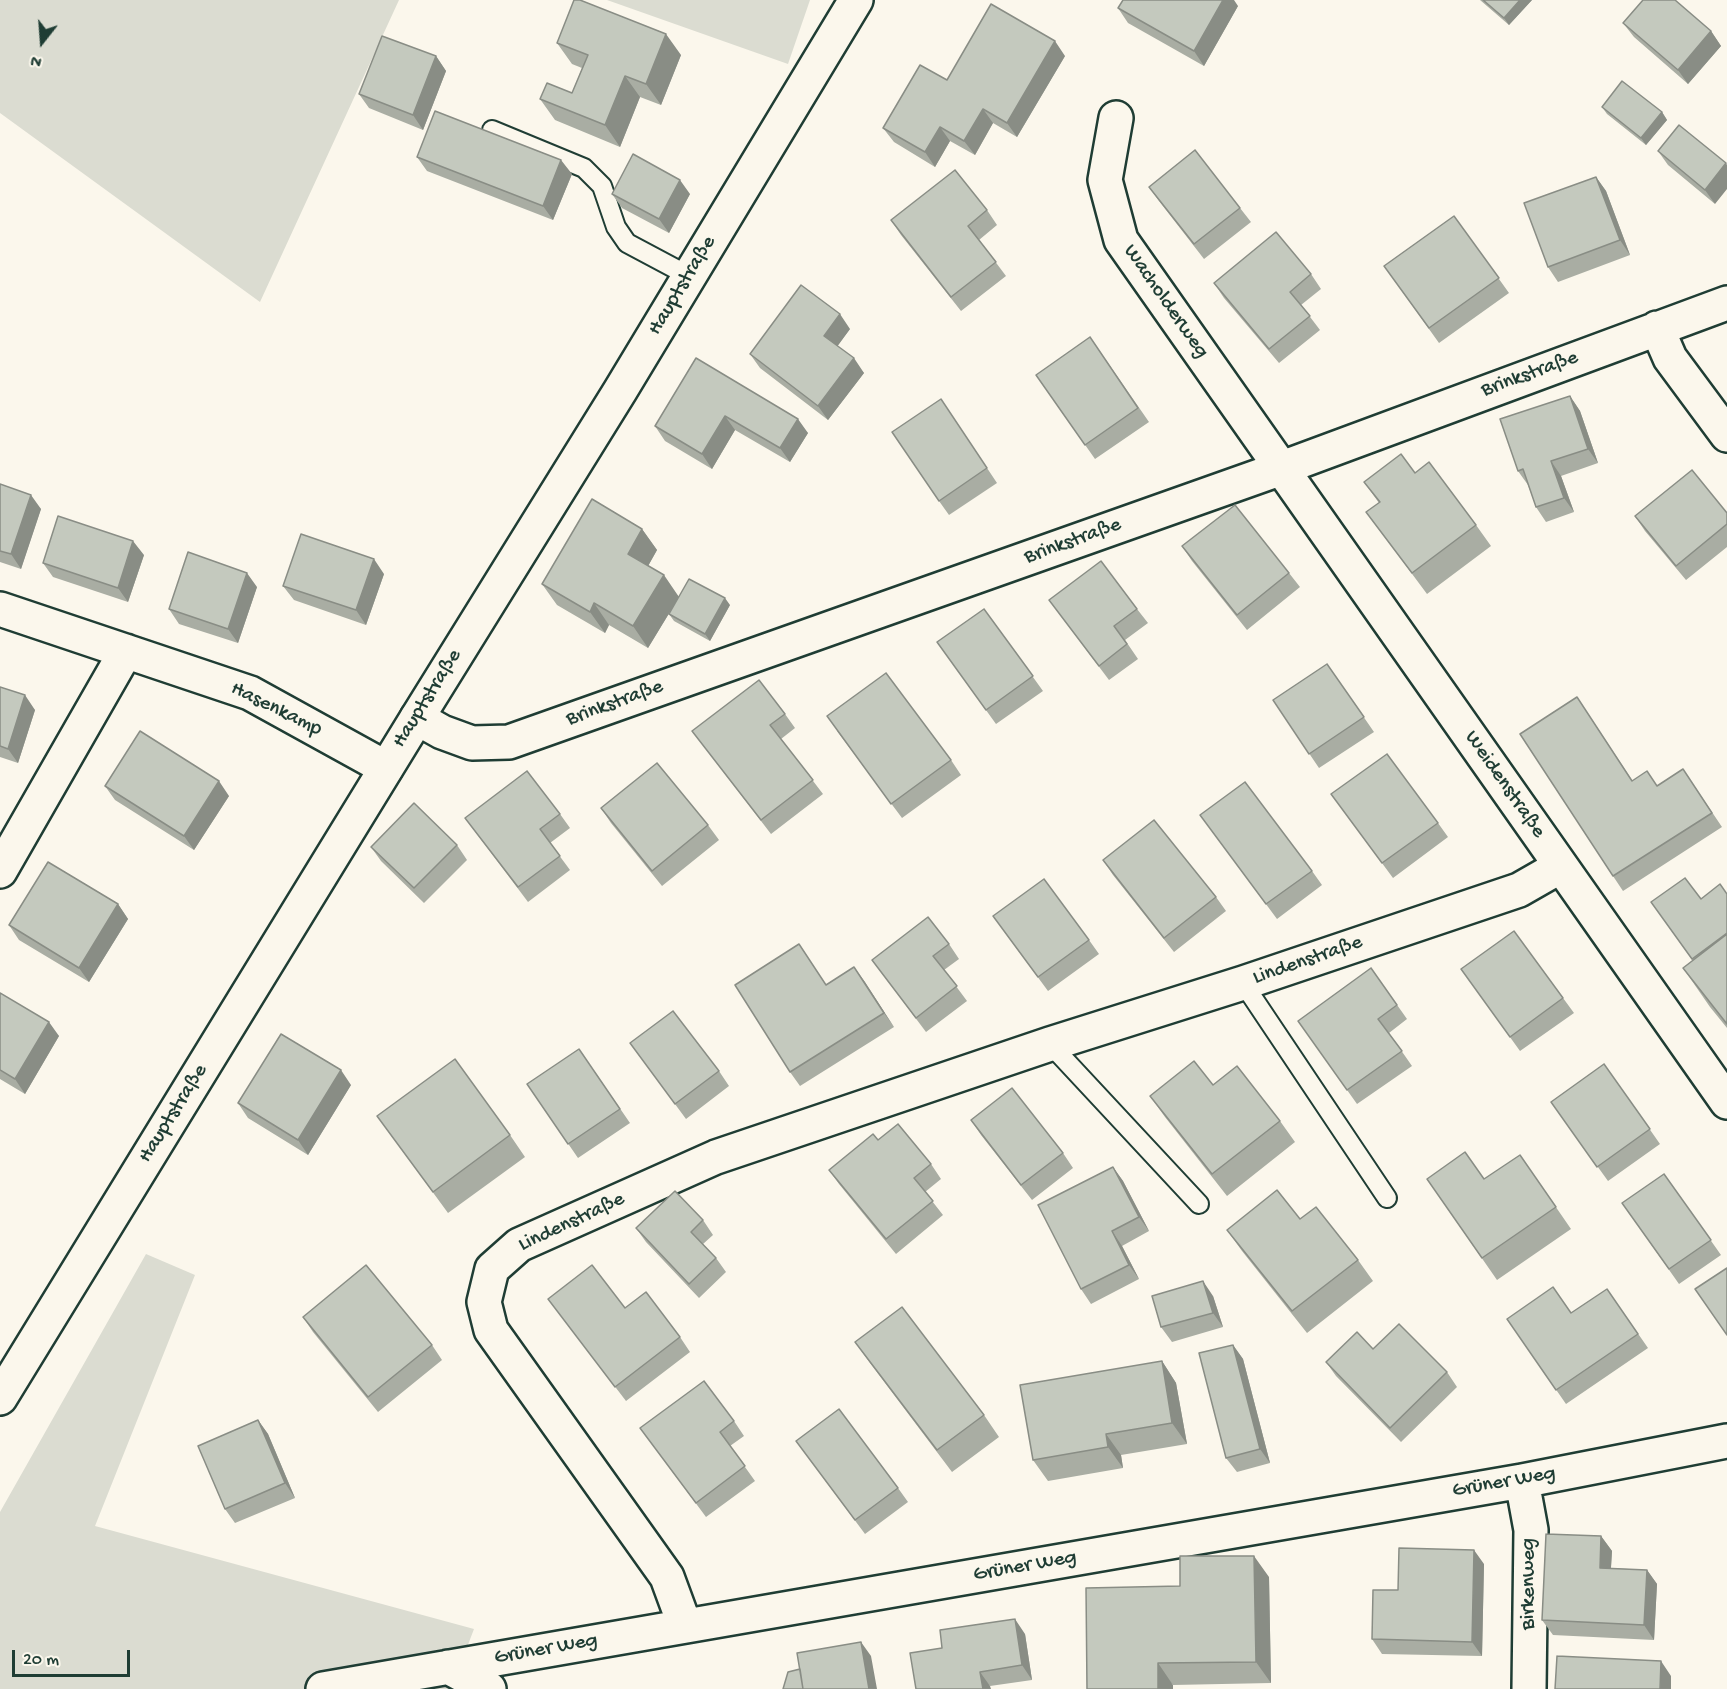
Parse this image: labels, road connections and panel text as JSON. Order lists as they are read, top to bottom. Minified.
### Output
{"streets":{"street":["Hauptstraße","Wacholderweg","Brinkstraße","Hasenkamp","Weidenstraße","Lindenstraße","Grüner Weg","Birkenweg"]},"crossings":[["Hauptstraße","Brinkstraße"],["Hauptstraße","Hasenkamp"],["Wacholderweg","Brinkstraße"],["Wacholderweg","Weidenstraße"],["Brinkstraße","Weidenstraße"],["Weidenstraße","Lindenstraße"],["Lindenstraße","Grüner Weg"],["Grüner Weg","Birkenweg"]],"scale_bar":"20 m","north":"bottom"}
